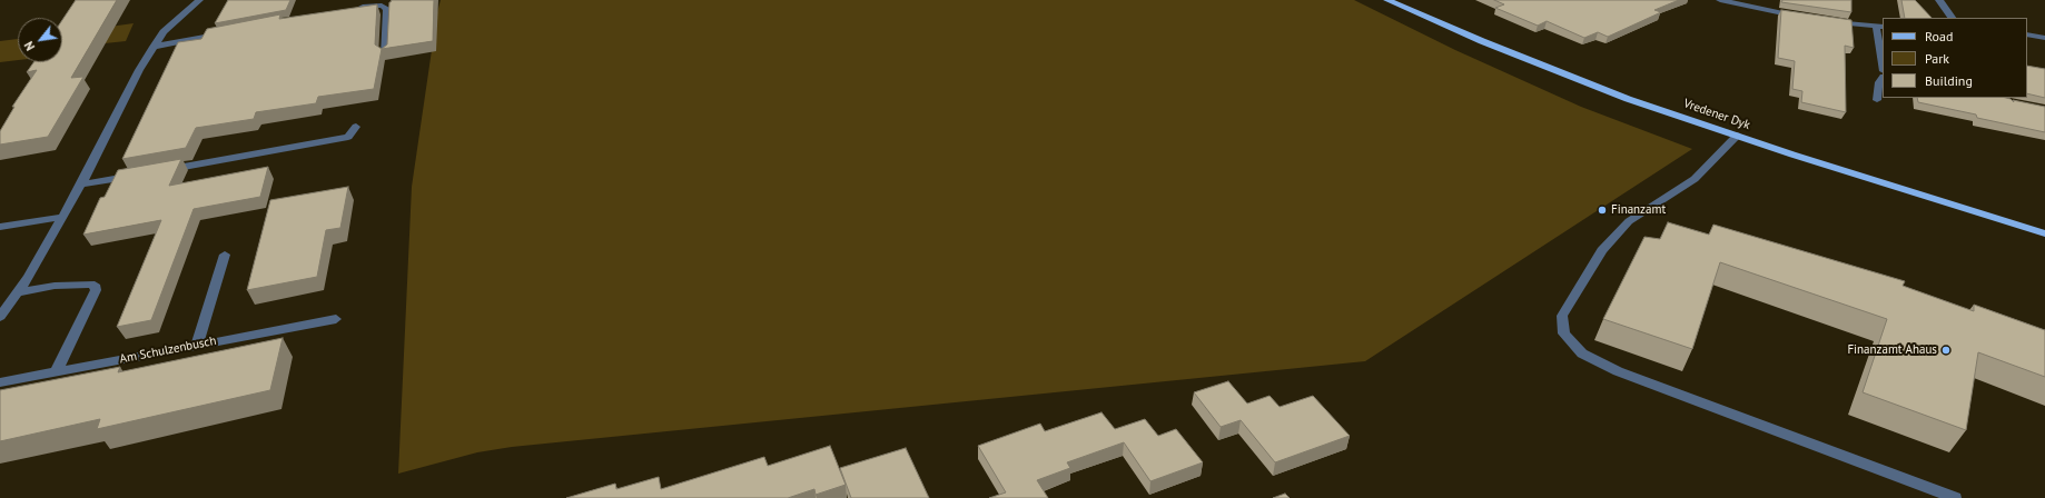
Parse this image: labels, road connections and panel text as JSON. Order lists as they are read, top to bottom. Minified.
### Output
{"streets":{"main road":["Vredener Dyk"],"street":["Am Schulzenbusch"]},"places":["Finanzamt","Finanzamt Ahaus"],"legend":["Road","Park","Building"],"north":"bottom left"}
